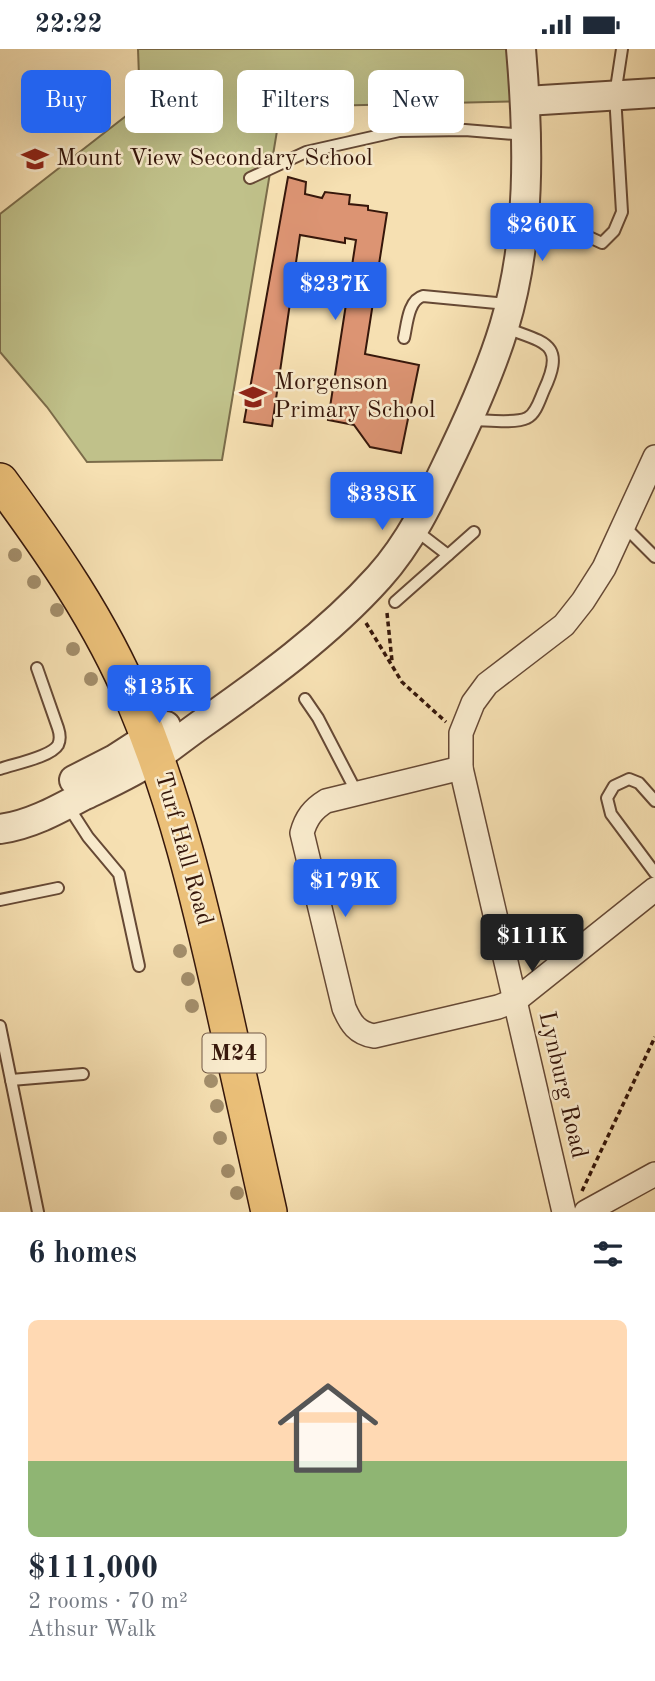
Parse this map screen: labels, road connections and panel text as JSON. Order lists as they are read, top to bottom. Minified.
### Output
{"streets":{"main road":["Turf Hall Road","M24"],"street":["Lynburg Road"]},"places":{"school or university":["Mount View Secondary School","Morgenson Primary School"]},"page":{"status":"22:22","chip":["Buy","Rent","Filters","New"],"price":["$260K","$237K","$338K","$135K","$179K","$111K"],"heading":"6 homes","list":[{"name":"$111,000","note":"2 rooms · 70 m² · Athsur Walk"}]}}
